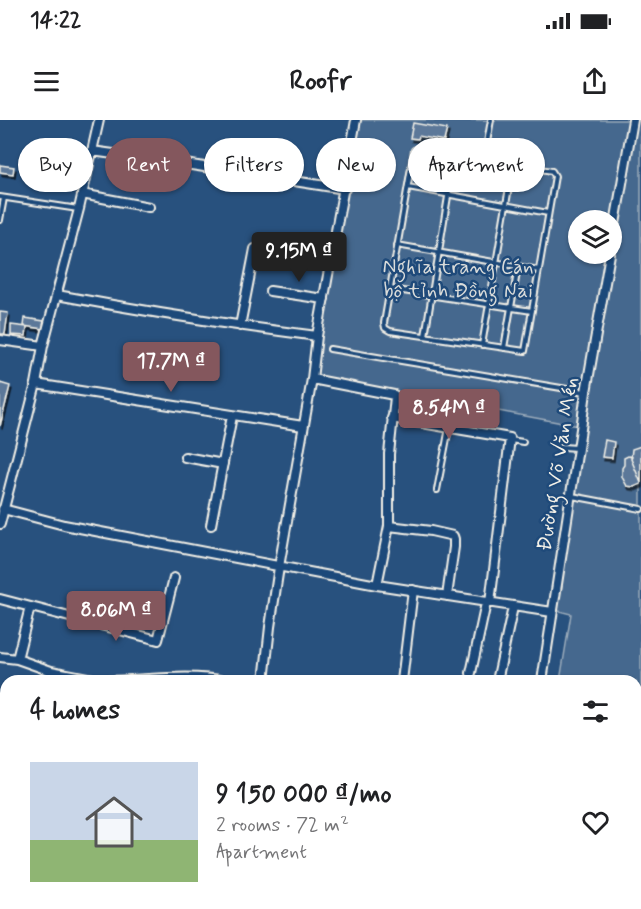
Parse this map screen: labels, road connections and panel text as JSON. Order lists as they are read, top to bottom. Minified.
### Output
{"streets":{"street":["Đường Võ Văn Mén"]},"parks":["Nghĩa trang Cán bộ tỉnh Đồng Nai"],"page":{"status":"14:22","header":"Roofr","chip":["Buy","Rent","Filters","New","Apartment"],"price":["9.15M ₫","17.7M ₫","8.54M ₫","8.06M ₫"],"heading":"4 homes","list":[{"name":"9 150 000 ₫/mo","note":"2 rooms · 72 m² · Apartment"}]}}
